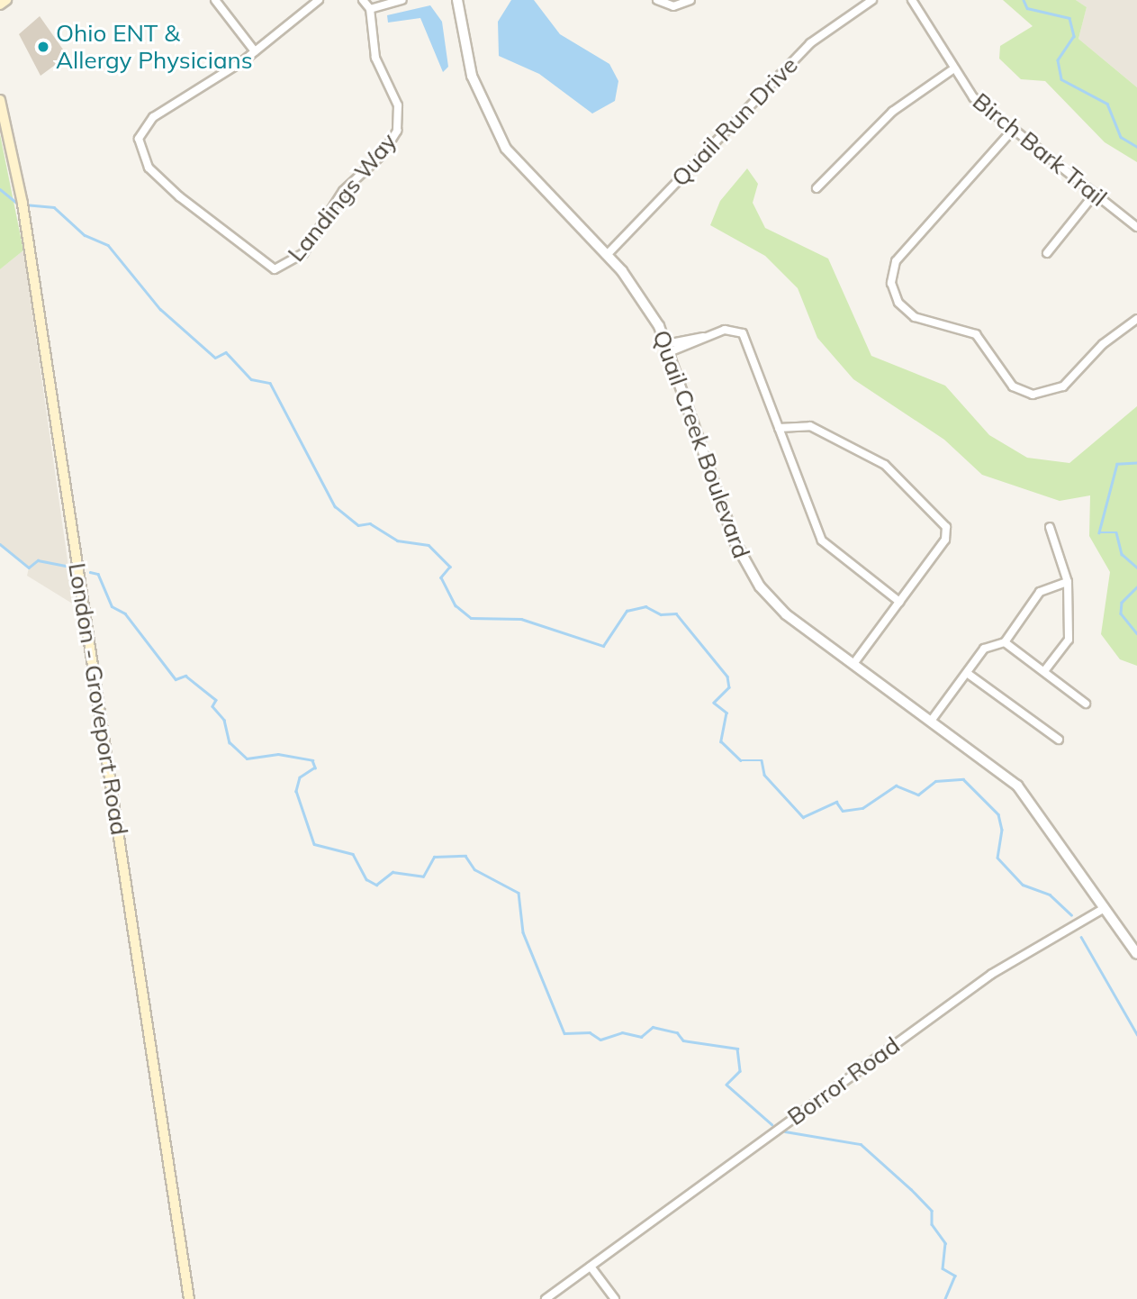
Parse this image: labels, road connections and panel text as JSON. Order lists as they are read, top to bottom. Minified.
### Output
{"streets":{"main road":["London - Groveport Road"],"street":["Quail Run Drive","Birch Bark Trail","Landings Way","Quail Creek Boulevard","Borror Road"]},"crossings":[["Quail Run Drive","Quail Creek Boulevard"],["Quail Creek Boulevard","Borror Road"]],"places":["Ohio ENT & Allergy Physicians"]}
